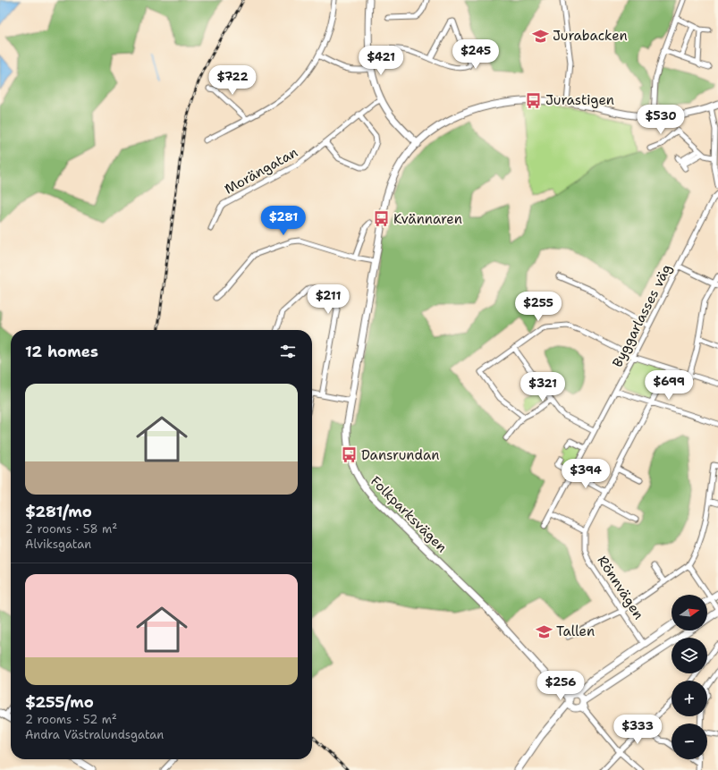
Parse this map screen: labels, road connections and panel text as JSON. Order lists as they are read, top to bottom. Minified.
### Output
{"streets":{"main road":["Folkparksvägen"],"street":["Morängatan","Byggarlasses väg","Rönnvägen"]},"places":{"school or university":["Jurabacken","Tallen"],"bus stop":["Jurastigen","Kvännaren","Dansrundan"]},"north":"right","page":{"price":["$245","$421","$722","$530","$281","$211","$255","$699","$321","$394","$256","$333"],"heading":"12 homes","list":[{"name":"$281/mo","note":"2 rooms · 58 m² · Alviksgatan"},{"name":"$255/mo","note":"2 rooms · 52 m² · Andra Västralundsgatan"}],"map_buttons":["+","−"]}}
